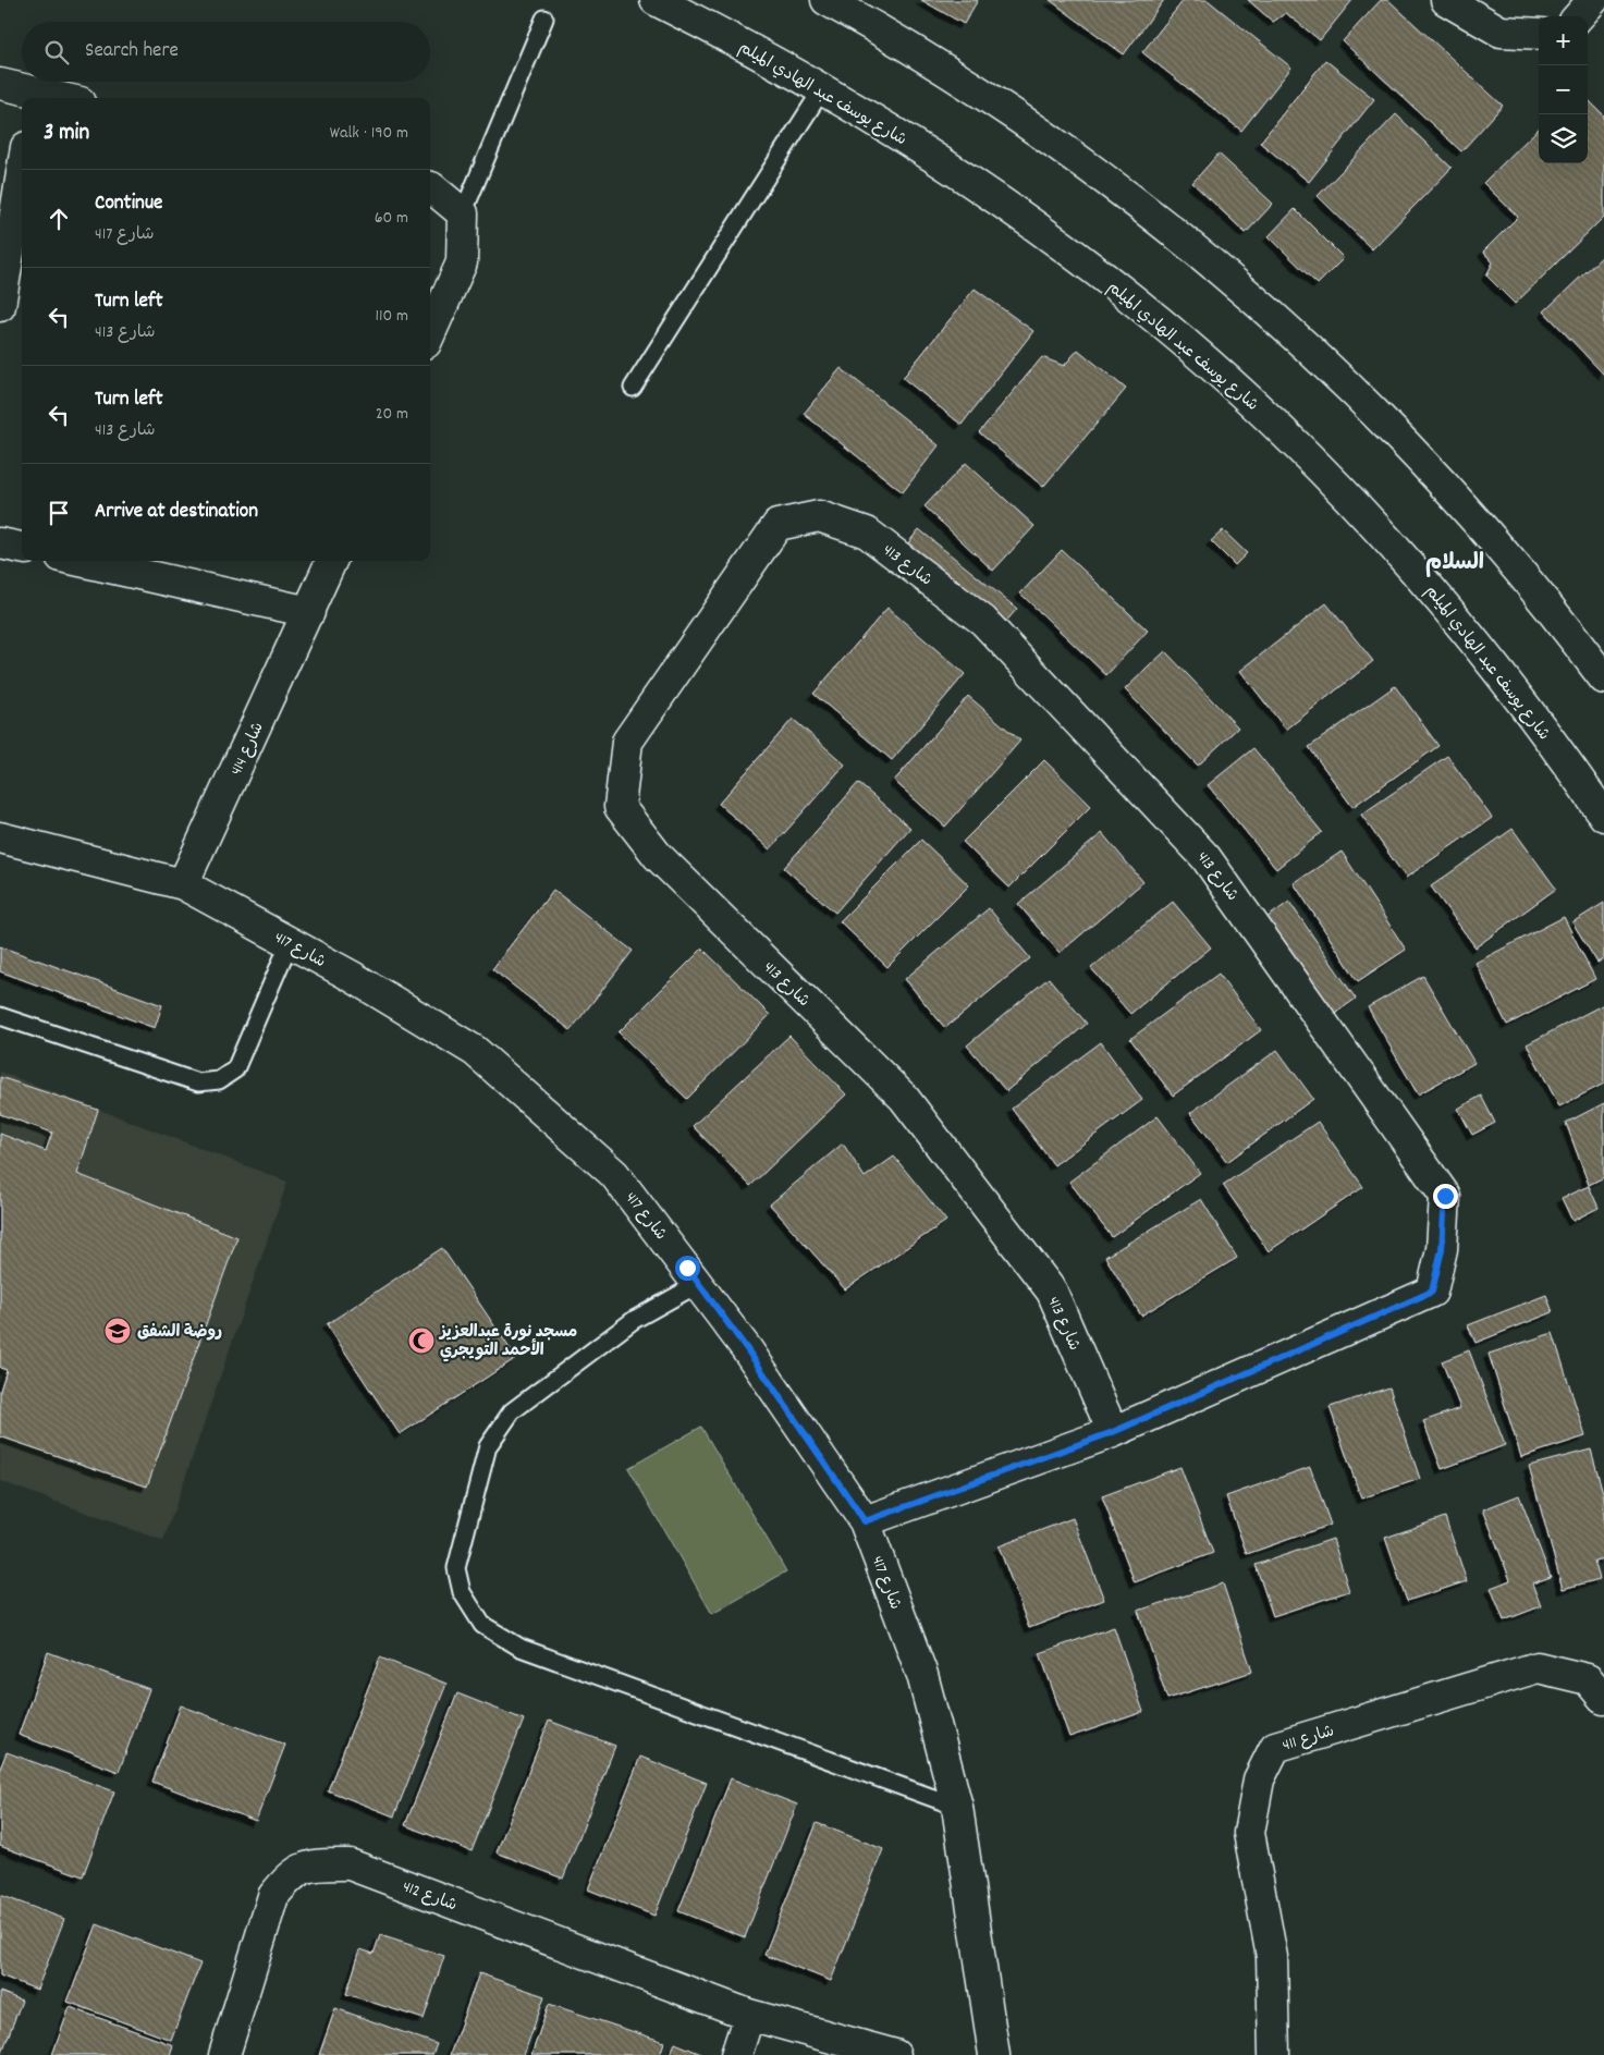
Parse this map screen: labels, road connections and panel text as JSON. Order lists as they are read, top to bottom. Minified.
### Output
{"streets":{"street":["شارع يوسف عبد الهادي الميلم","شارع 413","شارع 414","شارع 417","شارع 411","شارع 412"]},"crossings":[["شارع 413","شارع 417"],["شارع 414","شارع 417"]],"districts":["السلام"],"places":{"school or university":["روضة الشفق"],"mosque":["مسجد نورة عبدالعزيز الأحمد التويجري"]},"page":{"map_buttons":["+","−"],"search":"Search here","heading":["3 min","Walk · 190 m"],"list":[["Continue","شارع 417","60 m"],["Turn left","شارع 413","110 m"],["Turn left","شارع 413","20 m"],"Arrive at destination"]}}
